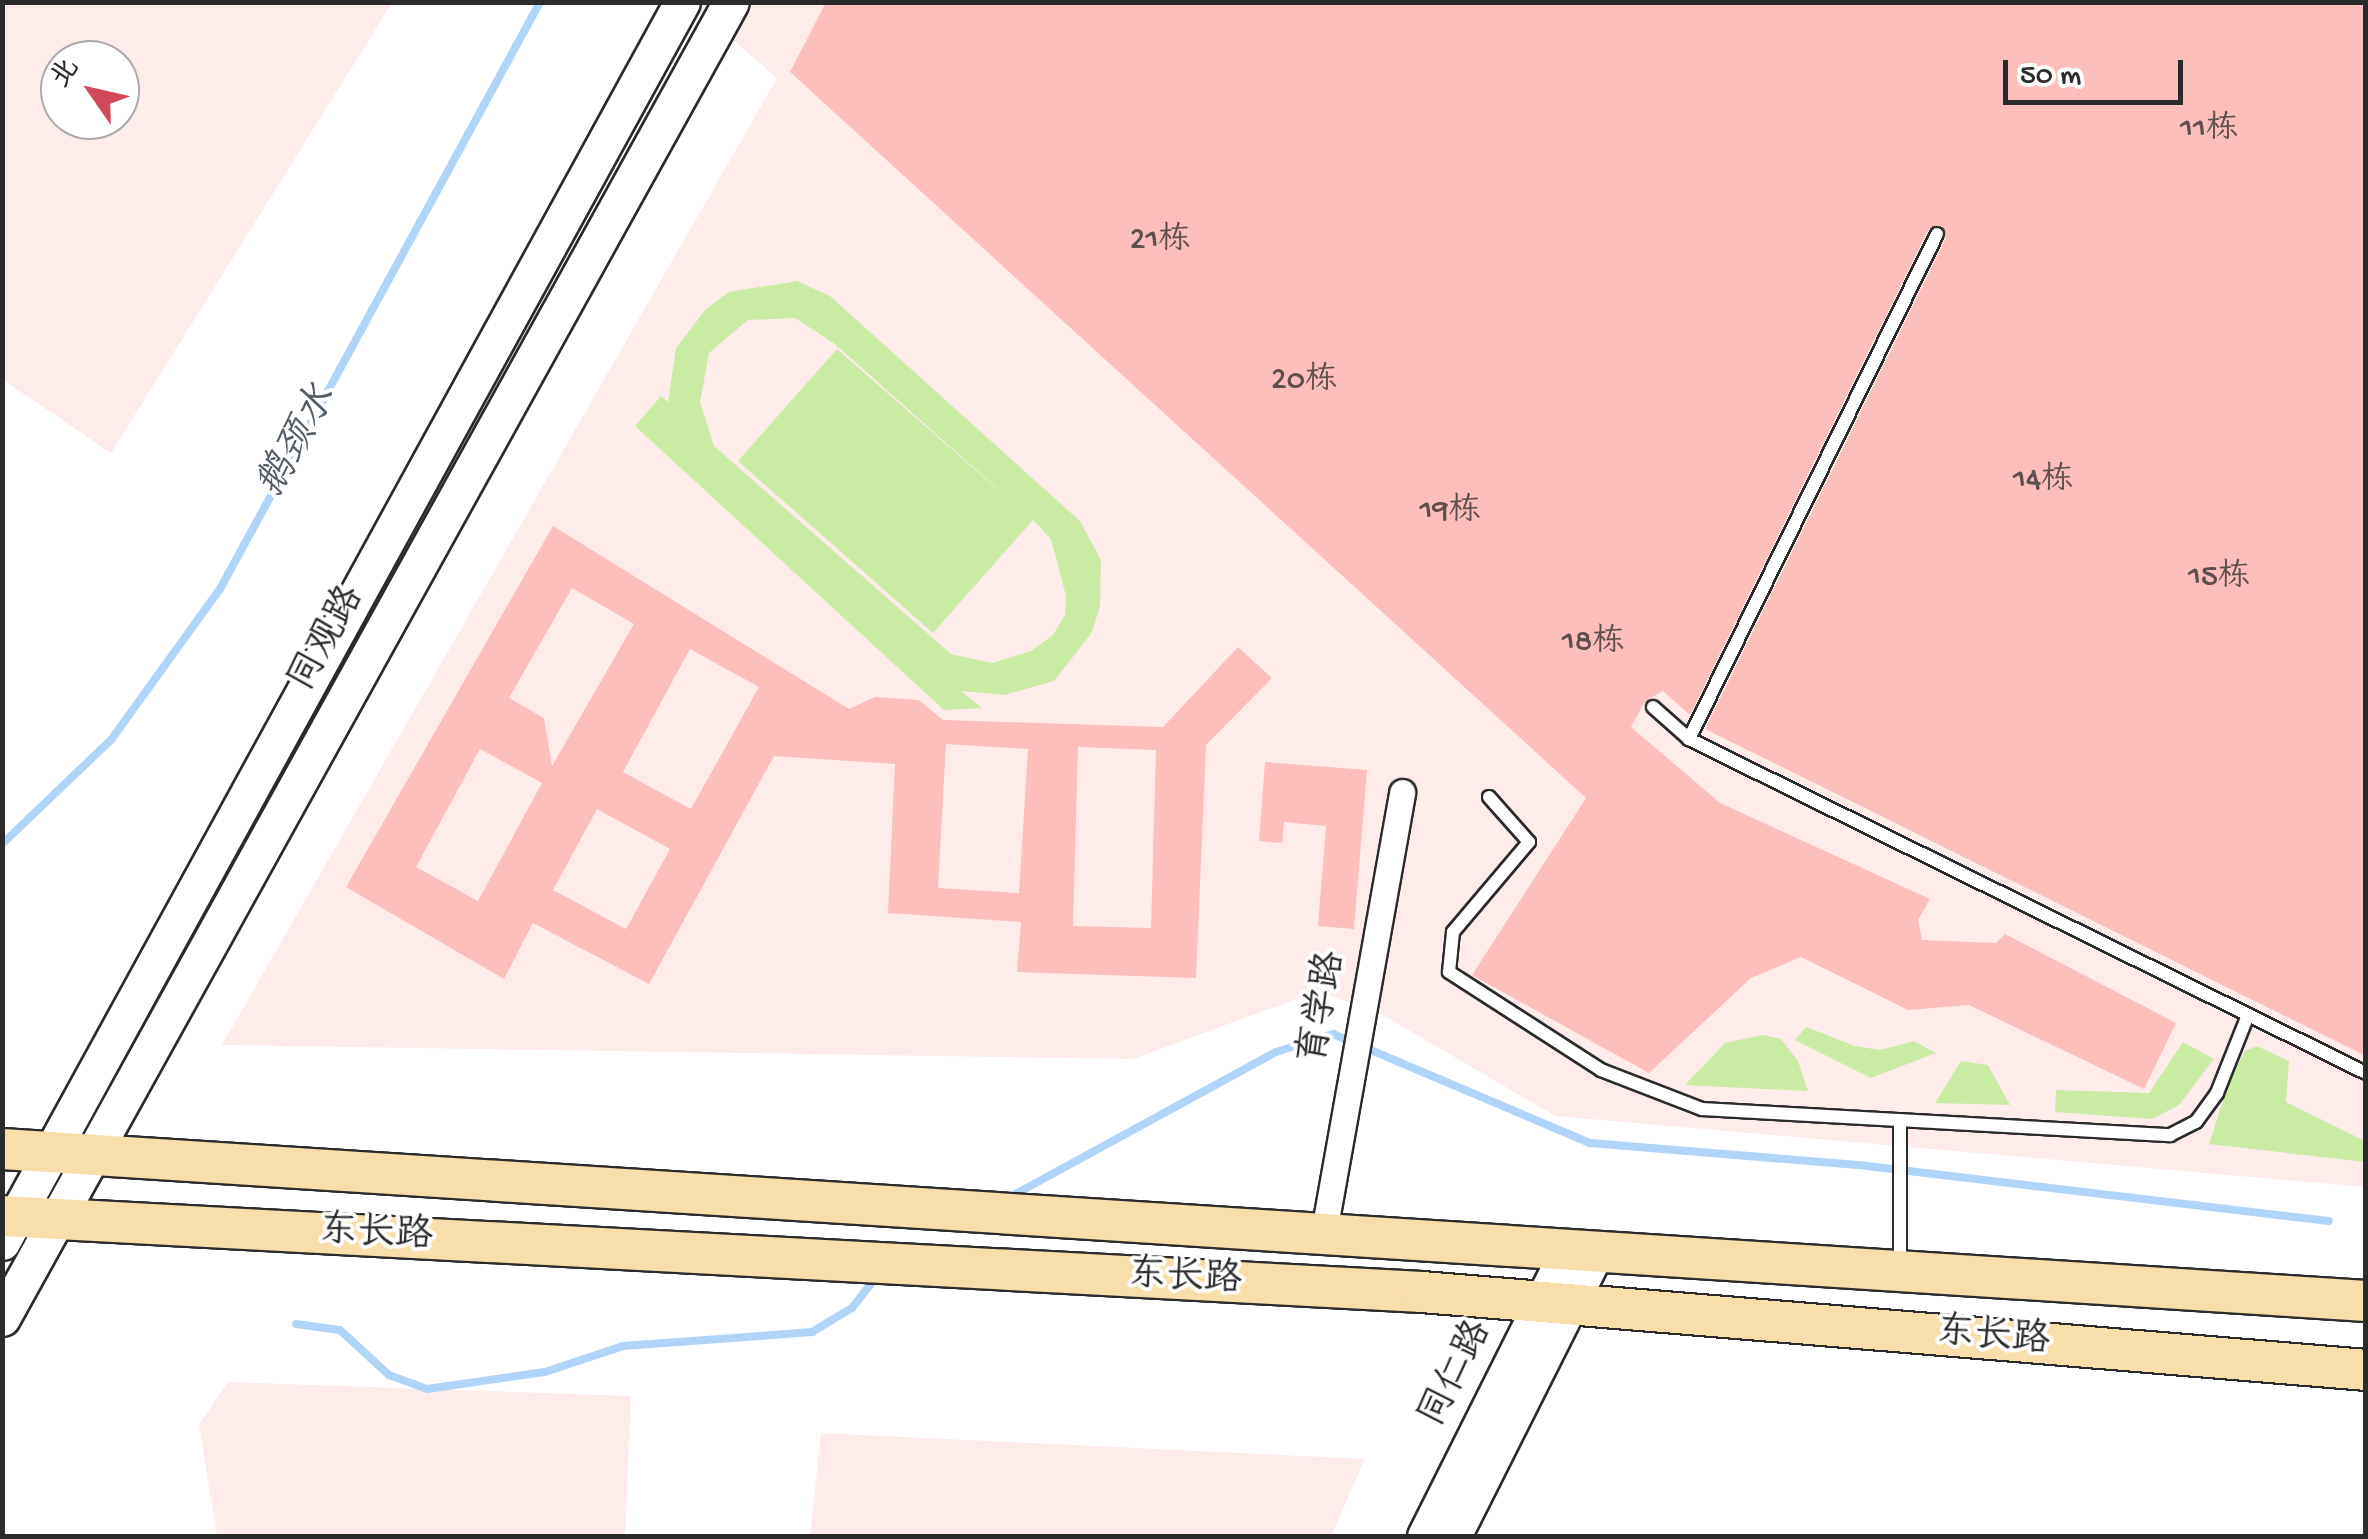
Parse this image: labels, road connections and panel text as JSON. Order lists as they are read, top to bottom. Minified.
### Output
{"streets":{"main road":["东长路"],"street":["同观路","育学路","同仁路"]},"crossings":[["同观路","东长路"],["育学路","东长路"],["东长路","同仁路"]],"water":["鹅颈水"],"house_numbers":["11栋","21栋","20栋","14栋","19栋","15栋","18栋"],"scale_bar":"50 m","north":"top left"}
